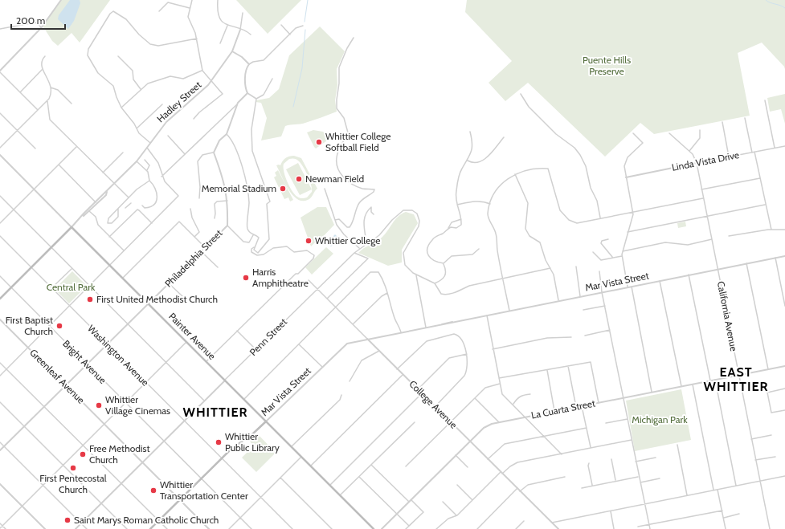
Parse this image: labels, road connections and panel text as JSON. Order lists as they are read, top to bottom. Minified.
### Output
{"streets":{"main road":["Hadley Street","Mar Vista Street","Painter Avenue"],"street":["Linda Vista Drive","Philadelphia Street","California Avenue","Penn Street","Washington Avenue","Bright Avenue","Greenleaf Avenue","College Avenue","La Cuarta Street"]},"crossings":[["Hadley Street","Painter Avenue"],["Hadley Street","Washington Avenue"],["Hadley Street","Bright Avenue"],["Linda Vista Drive","California Avenue"],["Philadelphia Street","Painter Avenue"],["Philadelphia Street","Washington Avenue"],["Philadelphia Street","Bright Avenue"],["Philadelphia Street","Greenleaf Avenue"],["Mar Vista Street","California Avenue"],["Mar Vista Street","Painter Avenue"],["Mar Vista Street","Washington Avenue"],["Mar Vista Street","Bright Avenue"],["Mar Vista Street","Greenleaf Avenue"],["Mar Vista Street","College Avenue"],["California Avenue","La Cuarta Street"],["Painter Avenue","Penn Street"],["Penn Street","Washington Avenue"],["Penn Street","Bright Avenue"],["Penn Street","Greenleaf Avenue"],["Penn Street","College Avenue"],["College Avenue","La Cuarta Street"]],"districts":["EAST WHITTIER","WHITTIER"],"parks":["Puente Hills Preserve","Central Park","Michigan Park"],"places":["Whittier College Softball Field","Newman Field","Memorial Stadium","Whittier College","Harris Amphitheatre","First United Methodist Church","First Baptist Church","Whittier Village Cinemas","Whittier Public Library","Free Methodist Church","First Pentecostal Church","Whittier Transportation Center","Saint Marys Roman Catholic Church"],"scale_bar":"200 m"}
